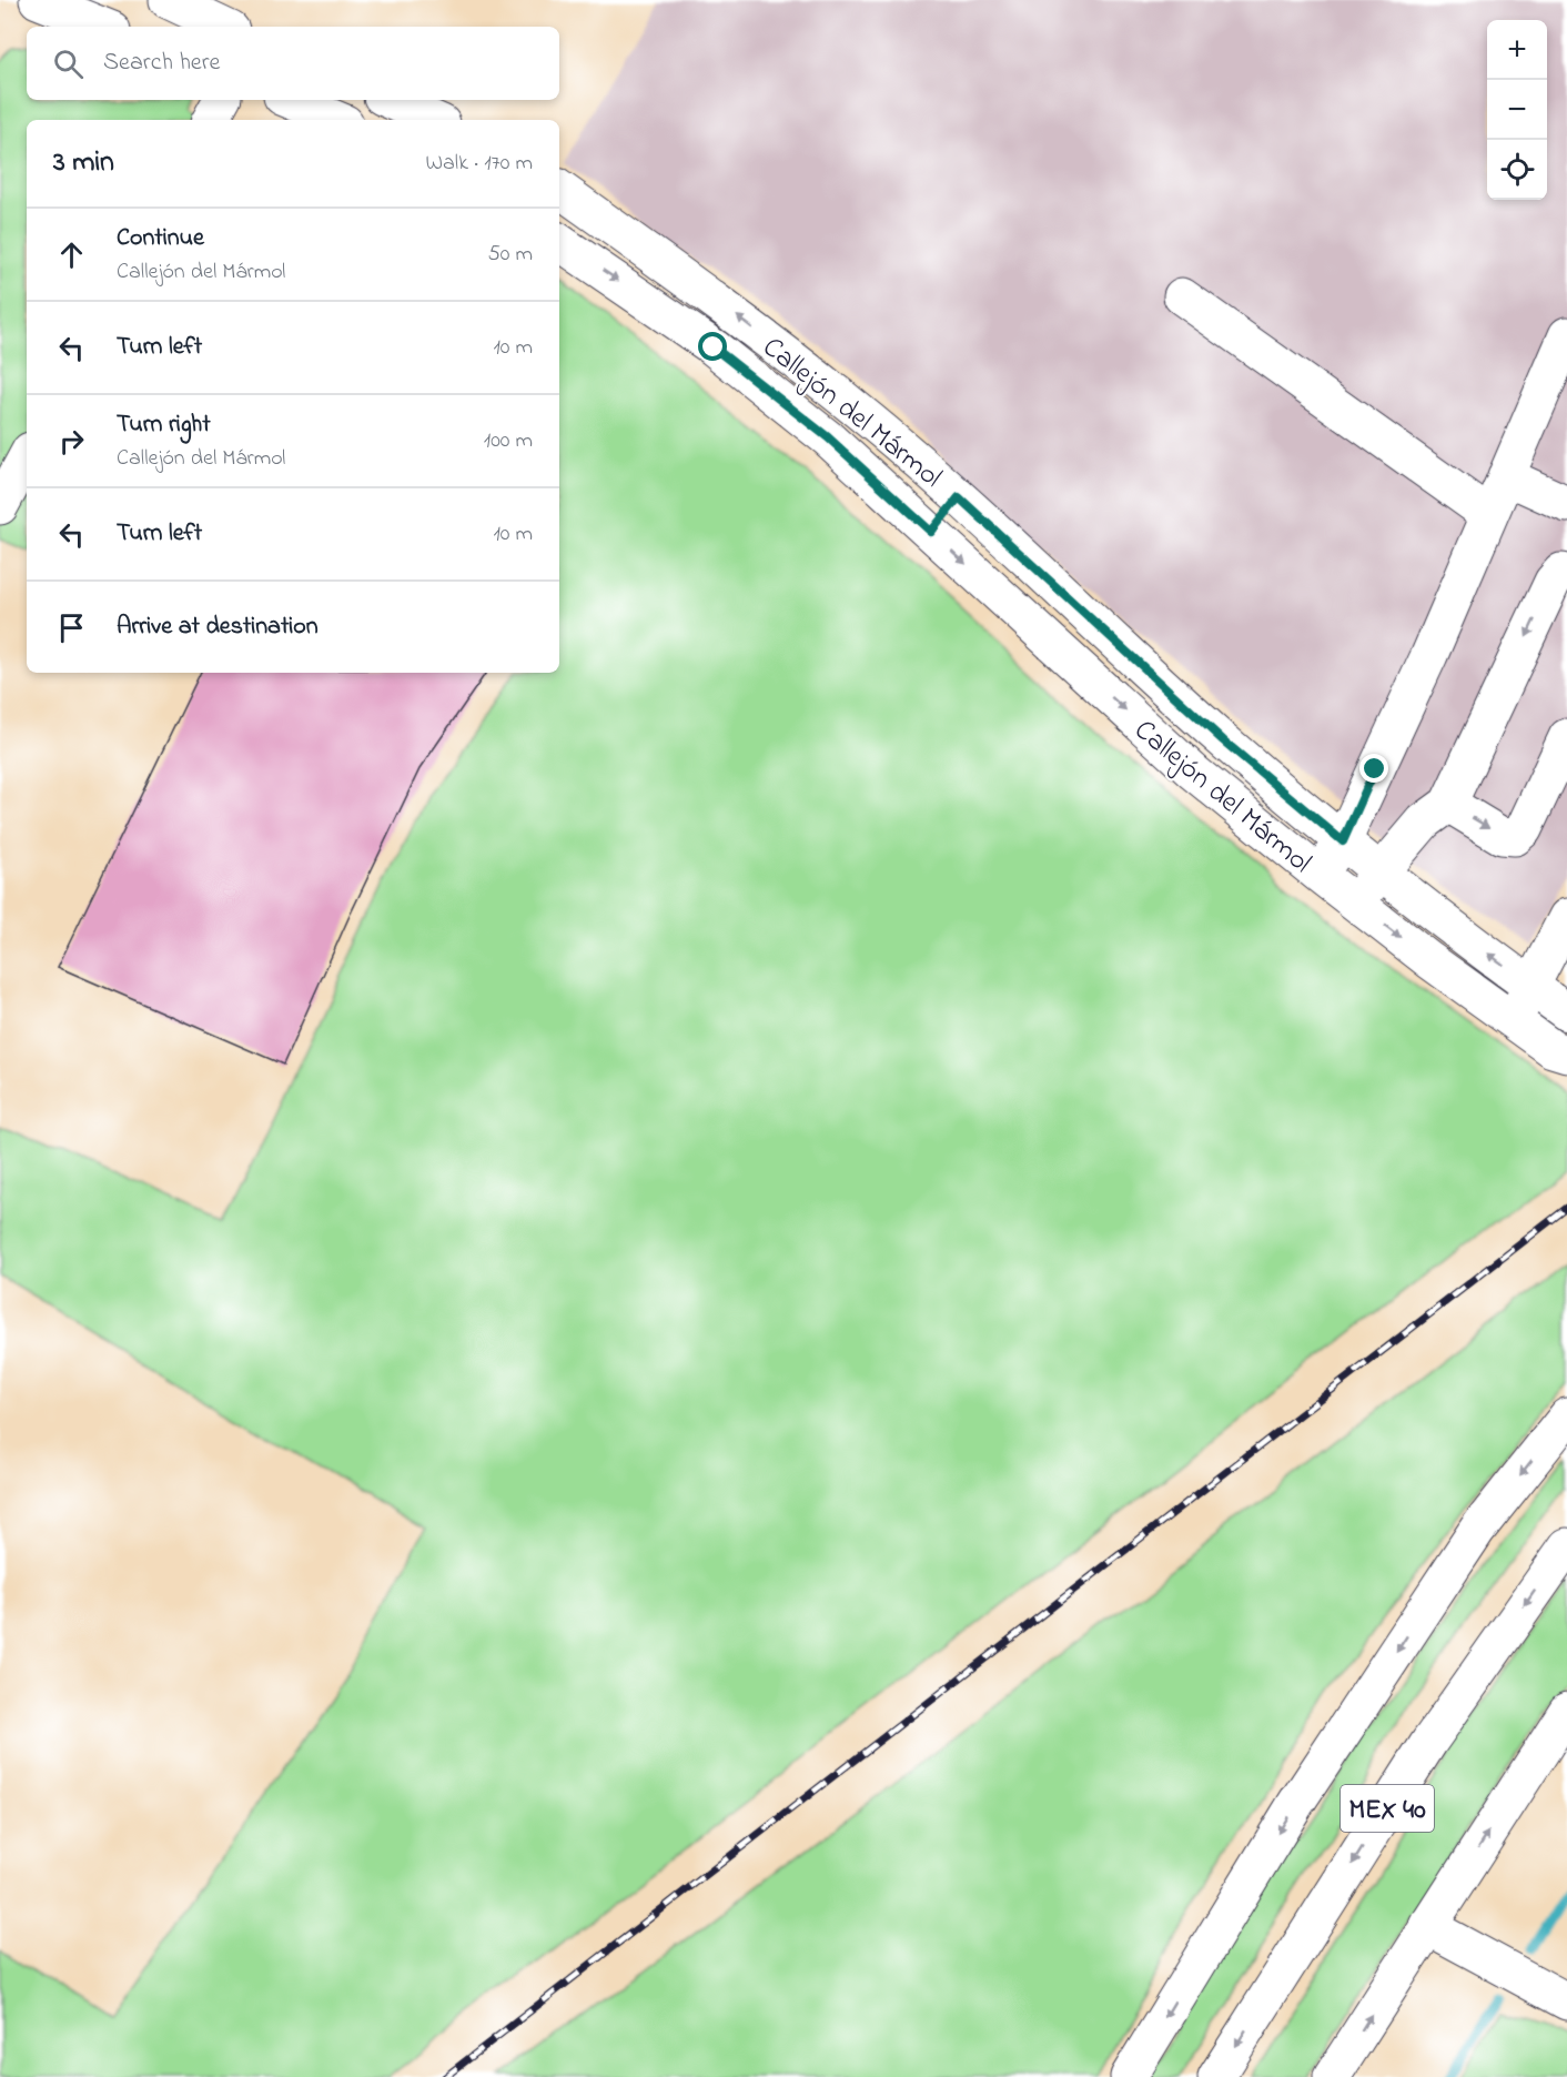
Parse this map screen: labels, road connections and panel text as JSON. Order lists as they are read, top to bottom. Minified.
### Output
{"streets":{"street":["Callejón del Mármol","MEX 40"]},"page":{"map_buttons":["+","−"],"search":"Search here","heading":["3 min","Walk · 170 m"],"list":[["Continue","Callejón del Mármol","50 m"],["Turn left","10 m"],["Turn right","Callejón del Mármol","100 m"],["Turn left","10 m"],"Arrive at destination"]}}
